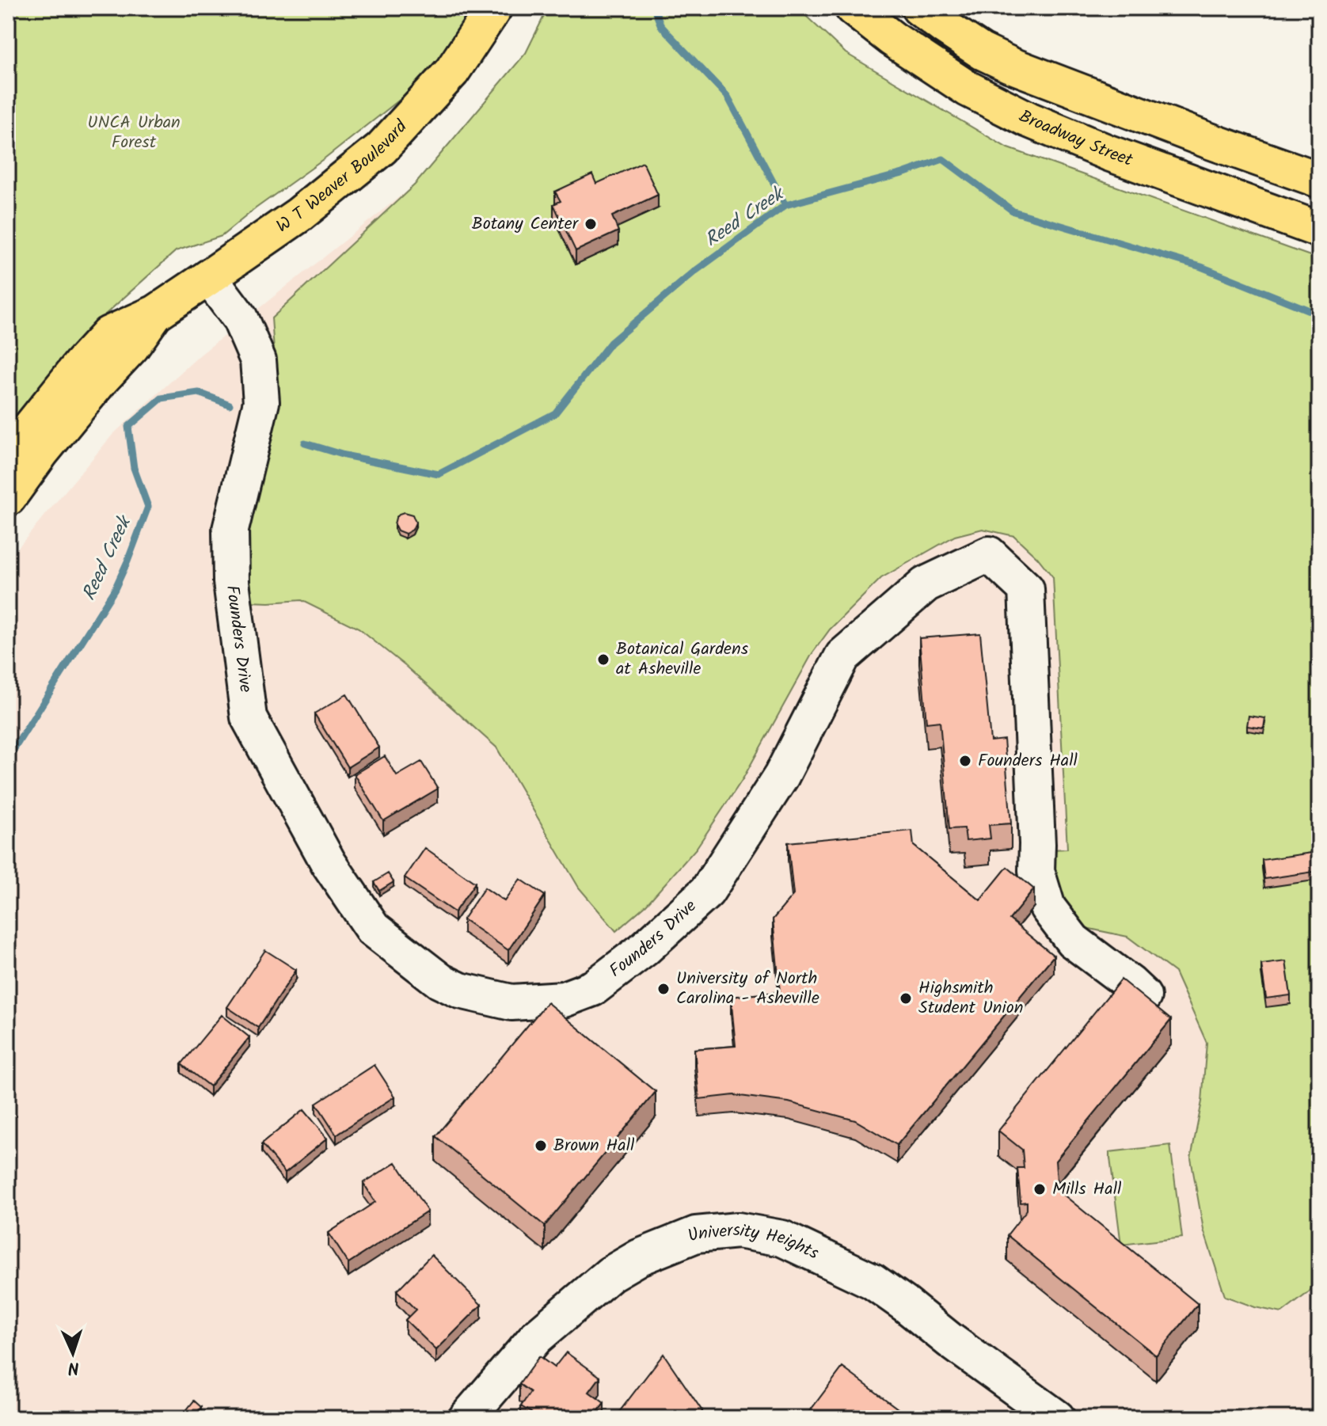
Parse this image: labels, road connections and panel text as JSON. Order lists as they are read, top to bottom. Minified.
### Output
{"streets":{"main road":["Broadway Street","W T Weaver Boulevard"],"street":["Founders Drive","University Heights"]},"crossings":[["W T Weaver Boulevard","Founders Drive"]],"water":["Reed Creek"],"parks":["UNCA Urban Forest"],"places":["Botany Center","Botanical Gardens at Asheville","Founders Hall","University of North Carolina - Asheville","Highsmith Student Union","Brown Hall","Mills Hall"],"north":"bottom"}
